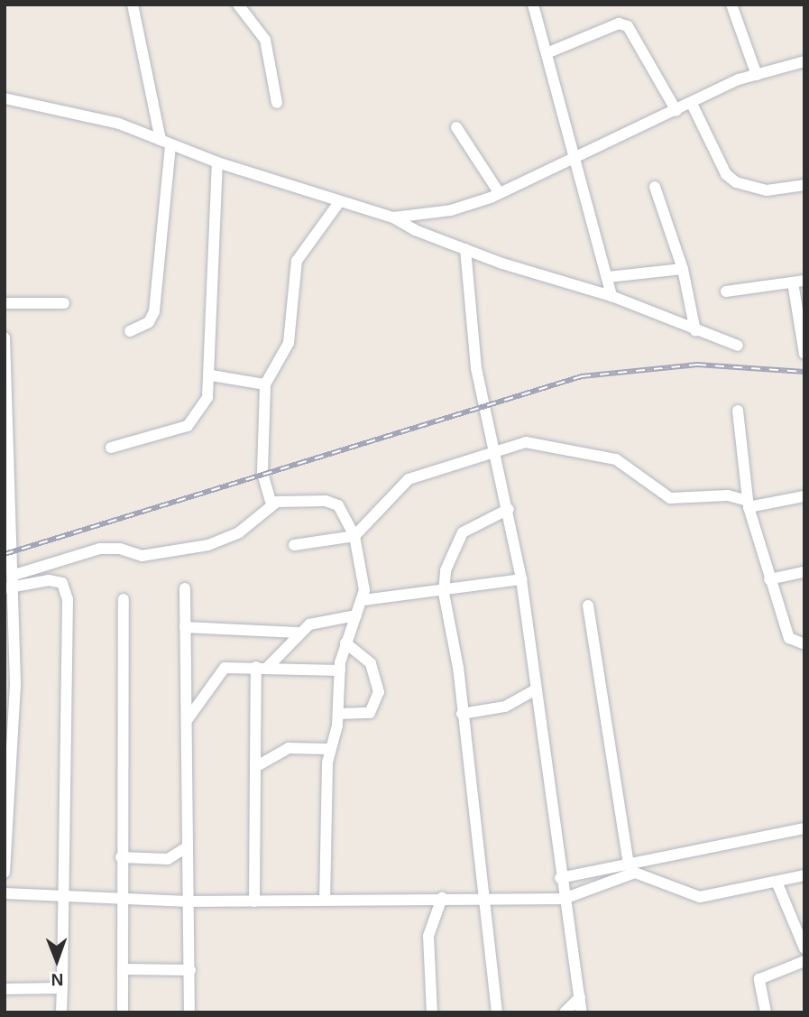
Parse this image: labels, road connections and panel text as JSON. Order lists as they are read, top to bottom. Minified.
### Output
{"north":"bottom"}
